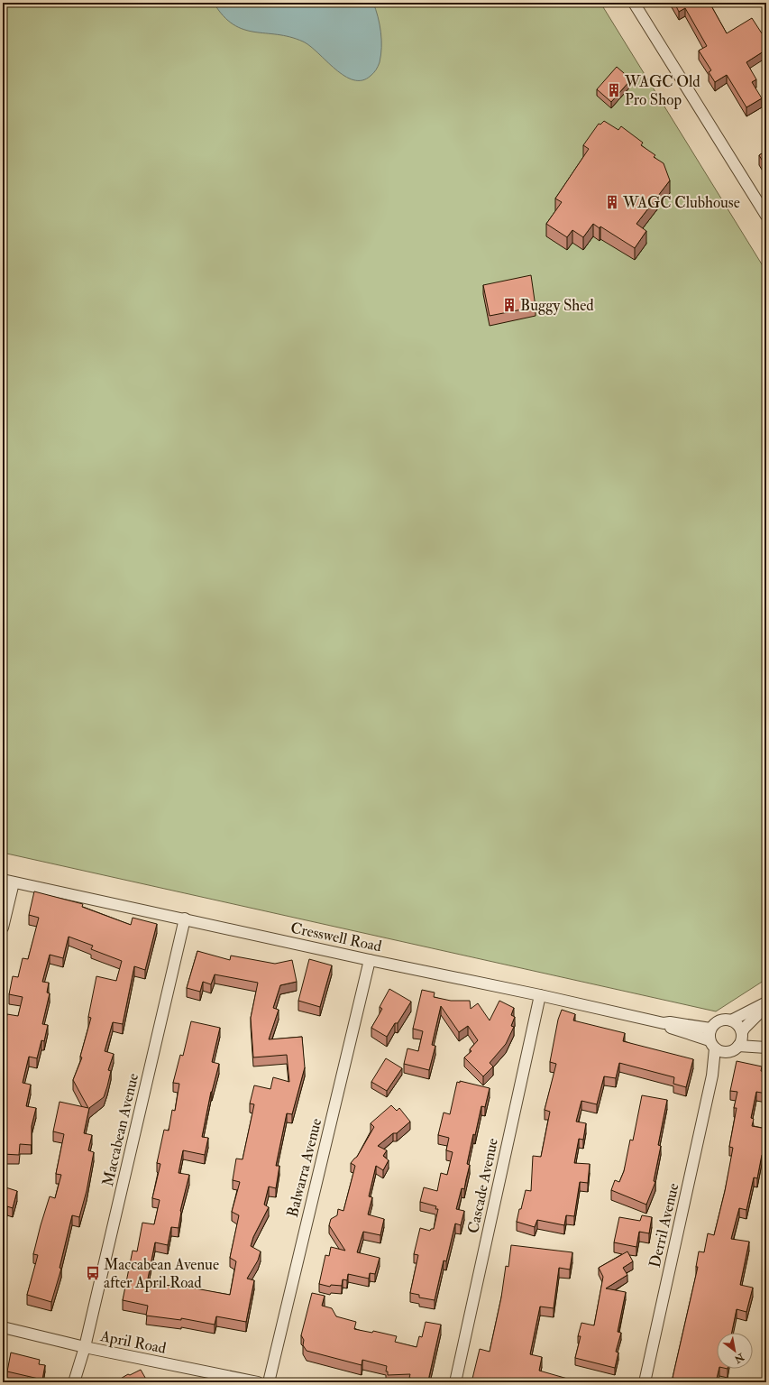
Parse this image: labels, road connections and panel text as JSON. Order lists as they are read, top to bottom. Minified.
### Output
{"streets":{"street":["Cresswell Road","Maccabean Avenue","Balwarra Avenue","Cascade Avenue","Derril Avenue","April Road"]},"crossings":[["Cresswell Road","Maccabean Avenue"],["Cresswell Road","Balwarra Avenue"],["Cresswell Road","Cascade Avenue"],["Cresswell Road","Derril Avenue"],["Maccabean Avenue","April Road"]],"places":{"building":["WAGC Old Pro Shop","WAGC Clubhouse","Buggy Shed"],"bus stop":["Maccabean Avenue after April Road"]},"north":"bottom right"}
